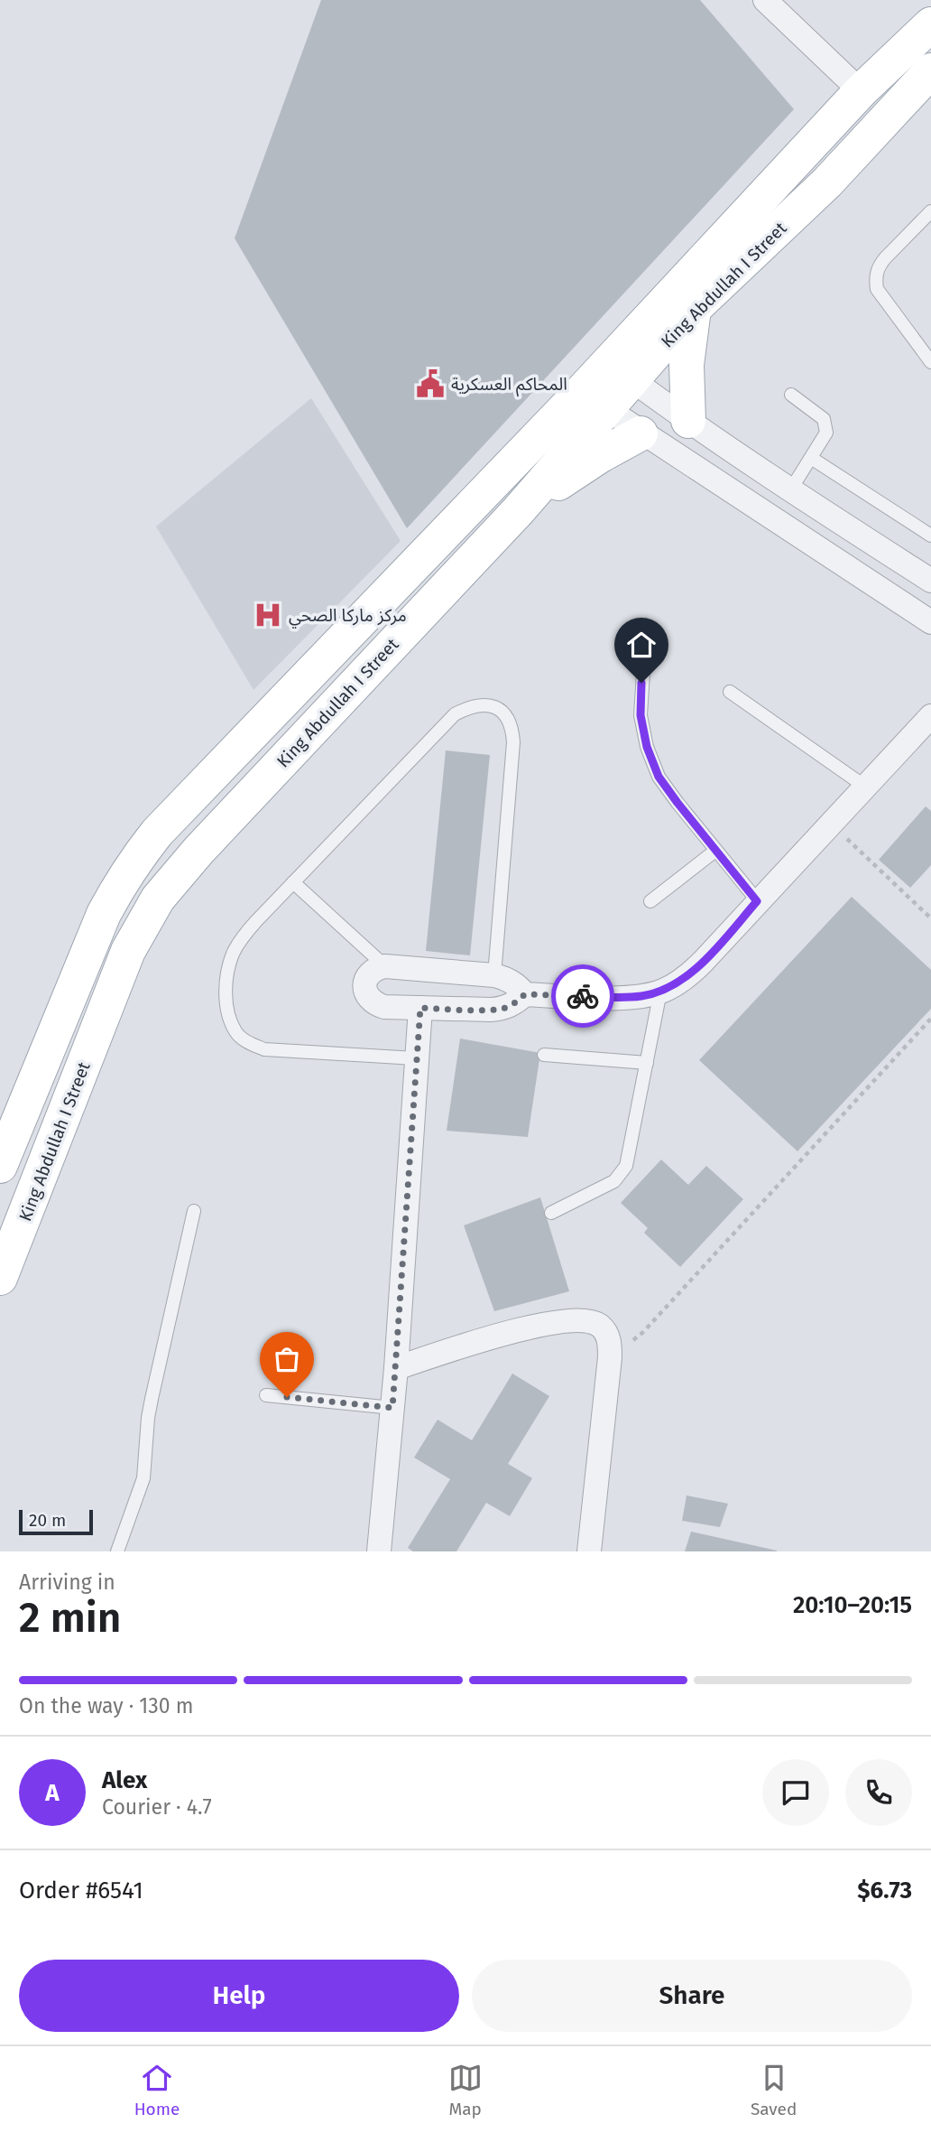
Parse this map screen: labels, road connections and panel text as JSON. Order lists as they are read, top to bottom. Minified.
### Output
{"streets":{"main road":["King Abdullah I Street"]},"places":{"public building":["المحاكم العسكرية"],"hospital":["مركز ماركا الصحي"]},"scale_bar":"20 m","page":{"scale":"20 m","heading":["2 min","Arriving in","20:10–20:15"],"panel":["Alex","Courier · 4.7","Order #6541","$6.73"],"bar":"On the way · 130 m","round":"A","buttons":["Help","Share"],"tabs":["Home","Map","Saved"]}}
